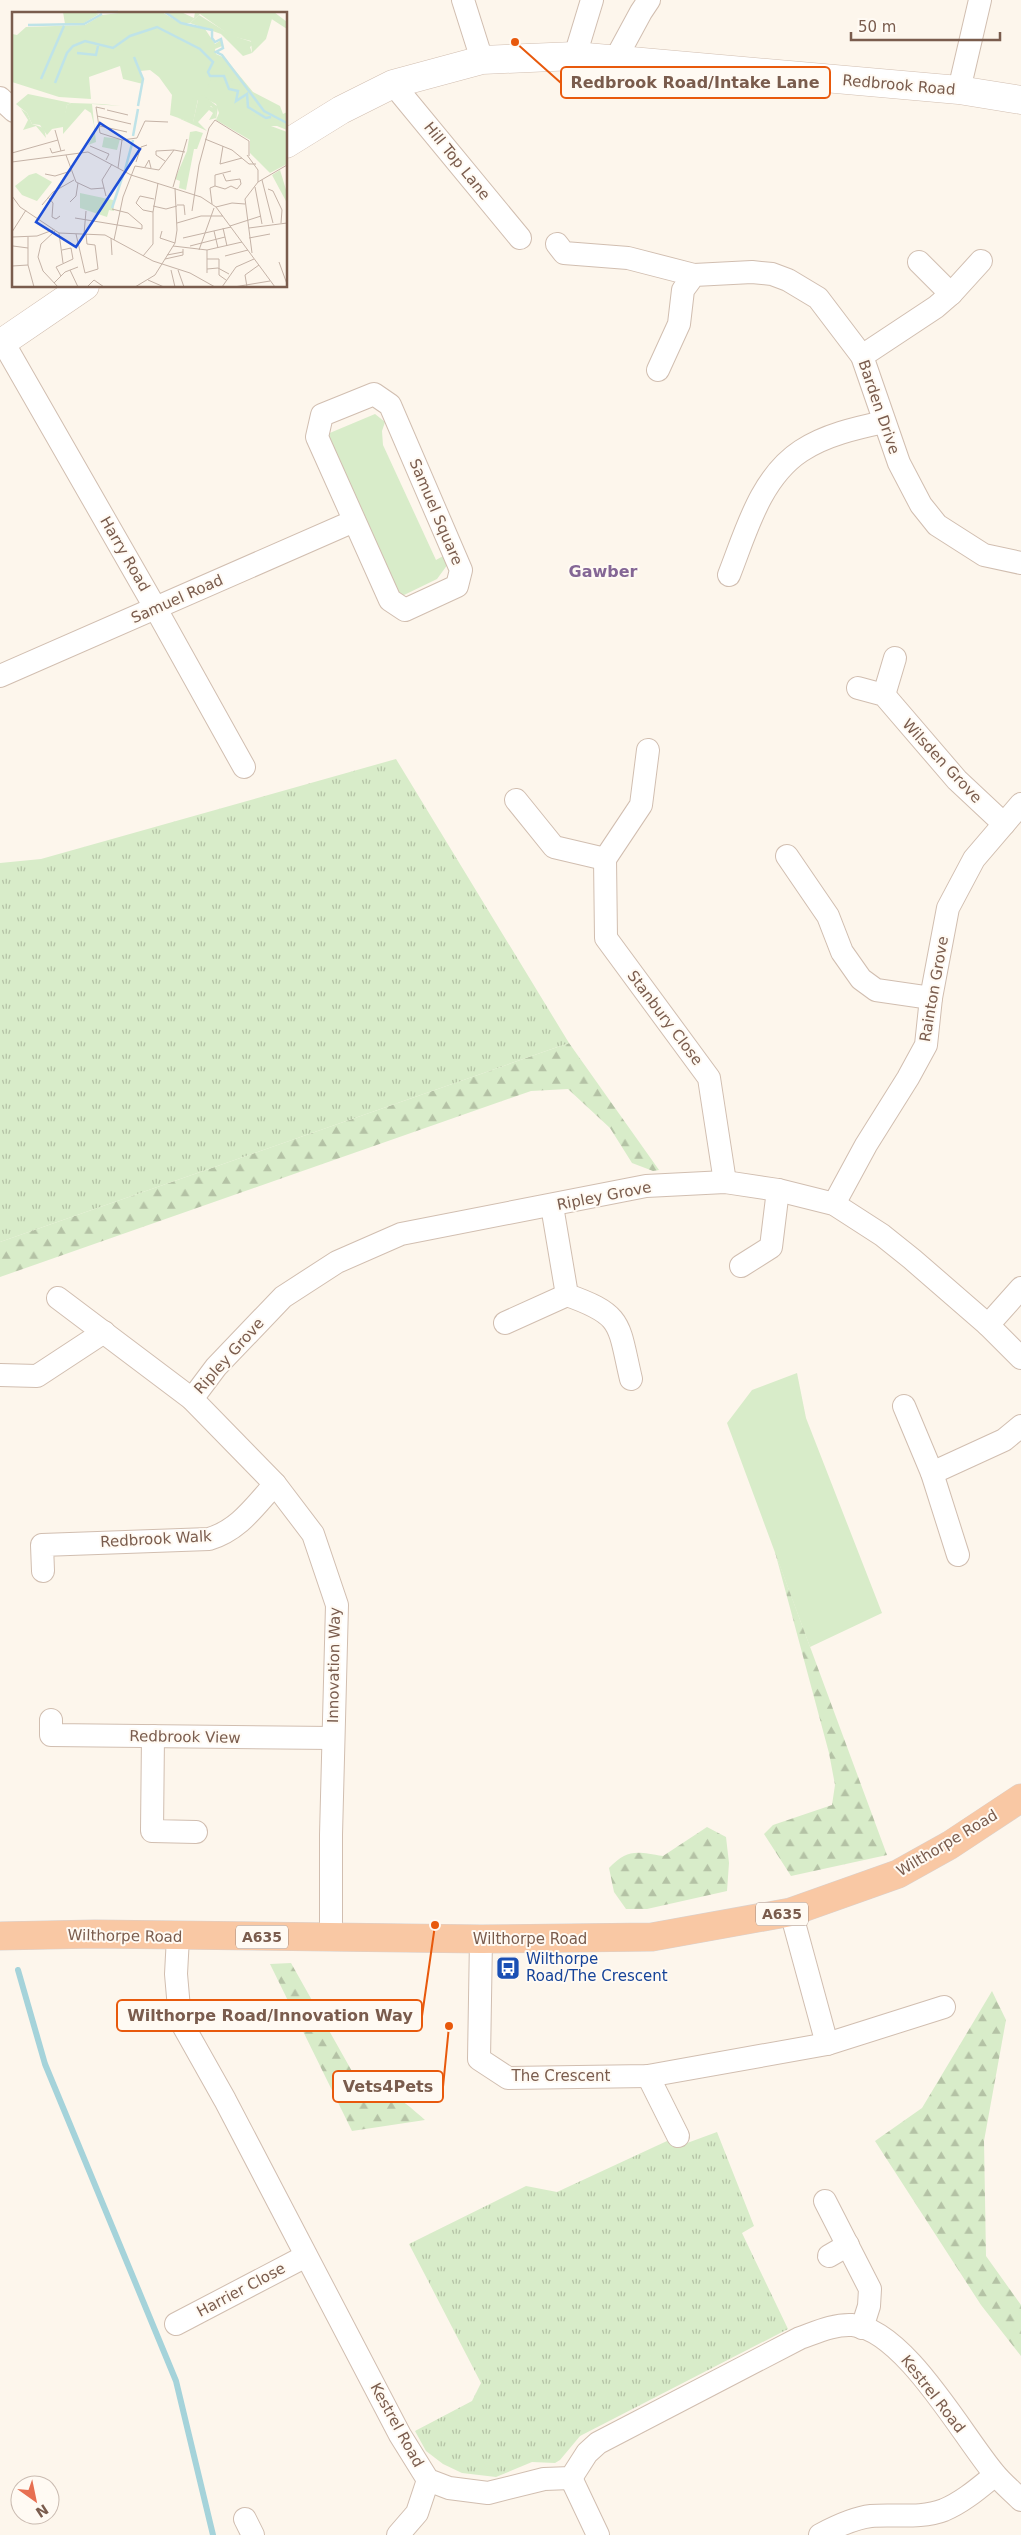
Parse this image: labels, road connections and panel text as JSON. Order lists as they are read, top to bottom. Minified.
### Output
{"streets":{"highway":["Wilthorpe Road","A635"],"street":["Redbrook Road","Hill Top Lane","Barden Drive","Samuel Square","Harry Road","Samuel Road","Wilsden Grove","Rainton Grove","Stanbury Close","Ripley Grove","Redbrook Walk","Innovation Way","Redbrook View","The Crescent","Harrier Close","Kestrel Road"]},"crossings":[["Redbrook Road","Hill Top Lane"],["Samuel Square","Samuel Road"],["Harry Road","Samuel Road"],["Wilsden Grove","Rainton Grove"],["Rainton Grove","Ripley Grove"],["Stanbury Close","Ripley Grove"],["Ripley Grove","Innovation Way"],["Redbrook Walk","Innovation Way"],["Innovation Way","Redbrook View"],["Innovation Way","Wilthorpe Road"],["Wilthorpe Road","The Crescent"],["Wilthorpe Road","Kestrel Road"],["Harrier Close","Kestrel Road"]],"districts":["Gawber"],"places":{"other":["Redbrook Road/Intake Lane","Wilthorpe Road/Innovation Way","Vets4Pets"],"bus stop":["Wilthorpe Road/The Crescent"]},"scale_bar":"50 m","north":"bottom right"}
